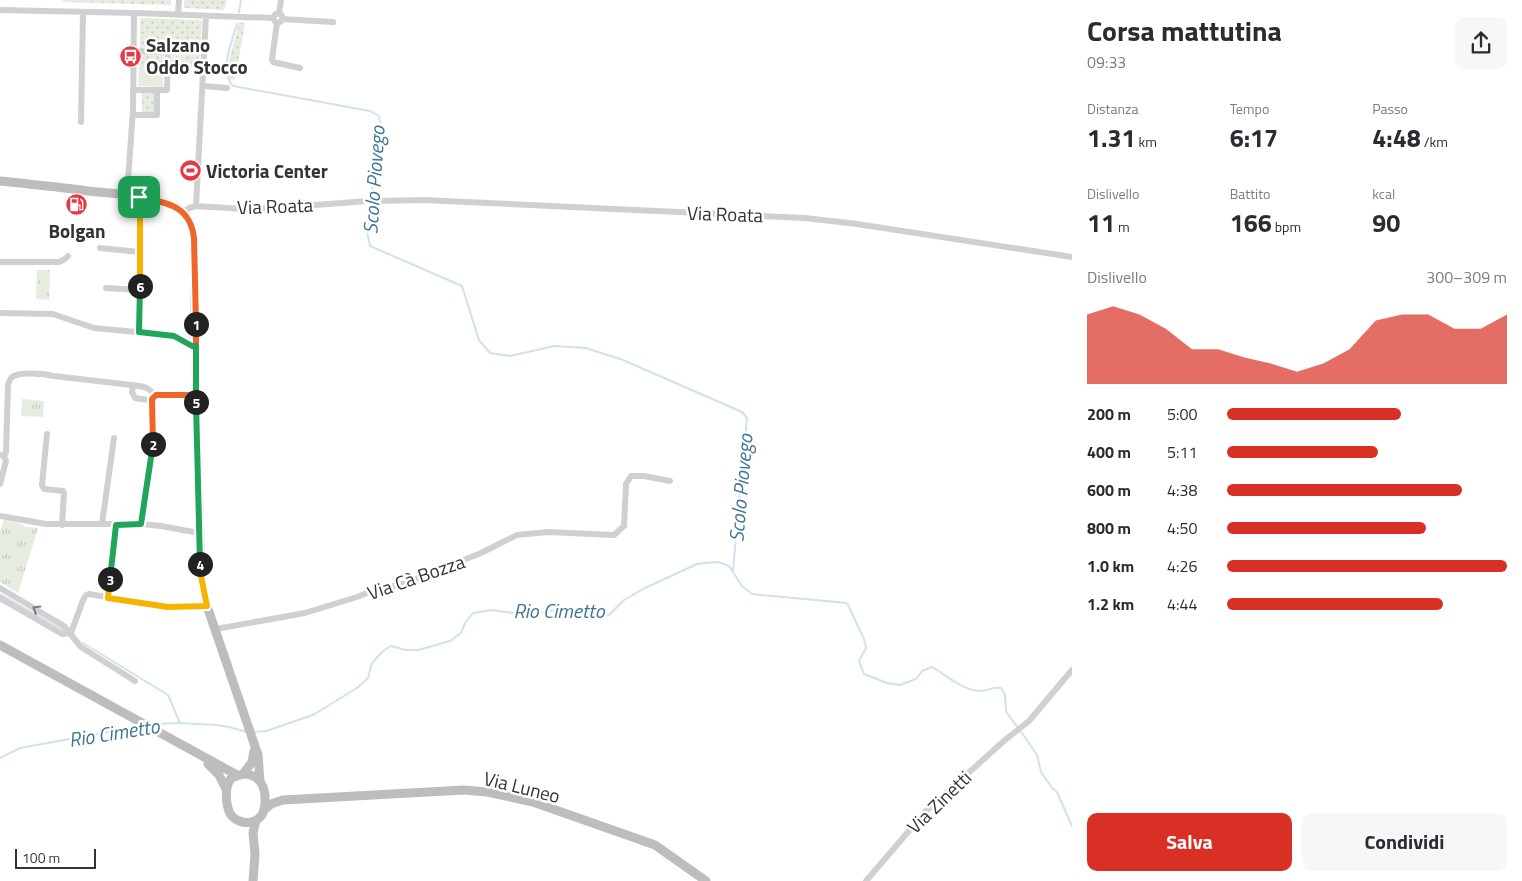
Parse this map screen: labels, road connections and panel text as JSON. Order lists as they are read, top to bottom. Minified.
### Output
{"streets":{"street":["Via Roata","Via Cà Bozza","Via Luneo","Via Zinetti"]},"water":["Scolo Piovego","Rio Cimetto"],"places":{"bus stop":["Salzano Oddo Stocco"],"sports":["Victoria Center"],"fuel station":["Bolgan"]},"scale_bar":"100 m","page":{"heading":["Corsa mattutina","09:33"],"stats":[["Distanza","1.31 km"],["Tempo","6:17"],["Passo","4:48 /km"],["Dislivello","11 m"],["Battito","166 bpm"],["kcal","90"]],"chart":["Dislivello","300–309 m"],"pins":["6","1","5","2","4","3"],"list":[{"name":"200 m","note":"5:00"},{"name":"400 m","note":"5:11"},{"name":"600 m","note":"4:38"},{"name":"800 m","note":"4:50"},{"name":"1.0 km","note":"4:26"},{"name":"1.2 km","note":"4:44"}],"buttons":["Salva","Condividi"],"scale":"100 m"}}
